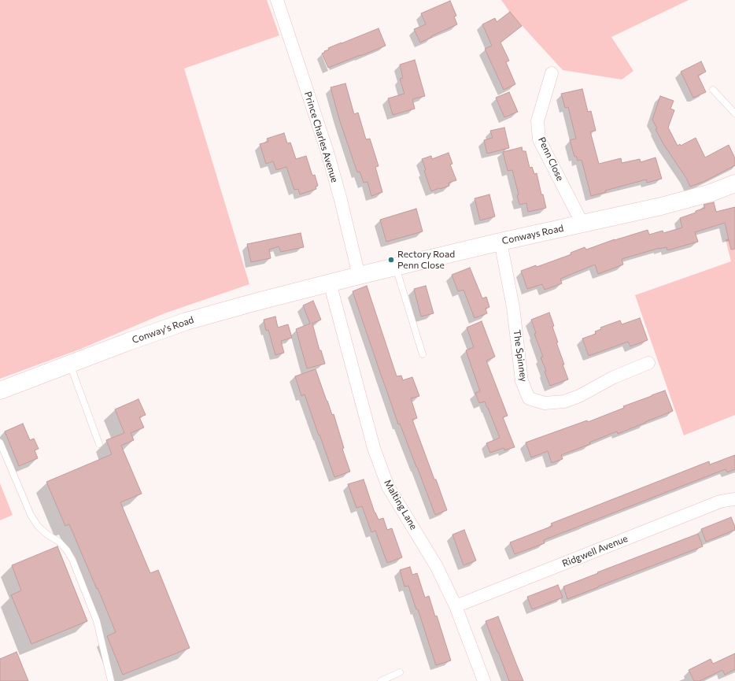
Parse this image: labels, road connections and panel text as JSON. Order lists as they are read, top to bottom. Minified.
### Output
{"streets":{"main road":["Conways Road","Conway's Road"],"street":["Prince Charles Avenue","Penn Close","The Spinney","Malting Lane","Ridgwell Avenue"]},"crossings":[["Prince Charles Avenue","Conways Road"],["Penn Close","Conways Road"],["Conways Road","Conway's Road"],["Conways Road","The Spinney"],["Conways Road","Malting Lane"],["Conway's Road","Malting Lane"],["Malting Lane","Ridgwell Avenue"]],"places":["Rectory Road Penn Close"]}
